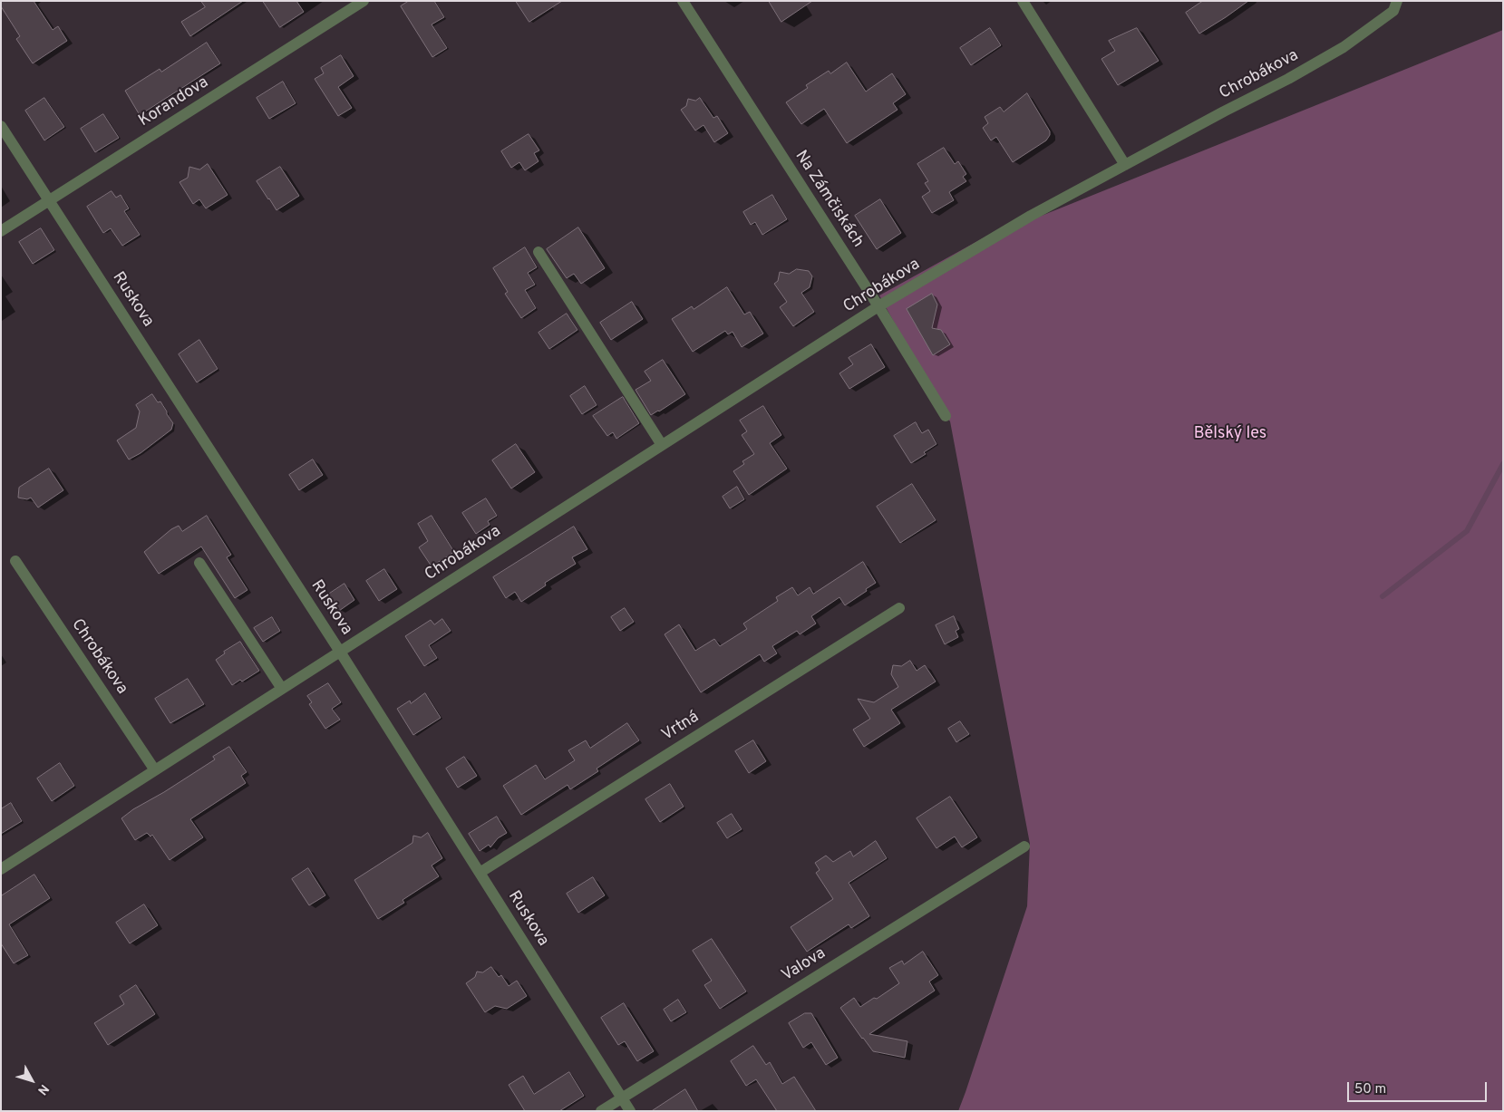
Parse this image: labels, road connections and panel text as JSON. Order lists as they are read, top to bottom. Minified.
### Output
{"streets":{"street":["Chrobákova","Korandova","Na Zámčiskách","Ruskova","Vrtná","Valova"]},"crossings":[["Chrobákova","Na Zámčiskách"],["Chrobákova","Ruskova"],["Korandova","Ruskova"],["Ruskova","Vrtná"],["Ruskova","Valova"]],"parks":["Bělský les"],"scale_bar":"50 m","north":"bottom right"}
